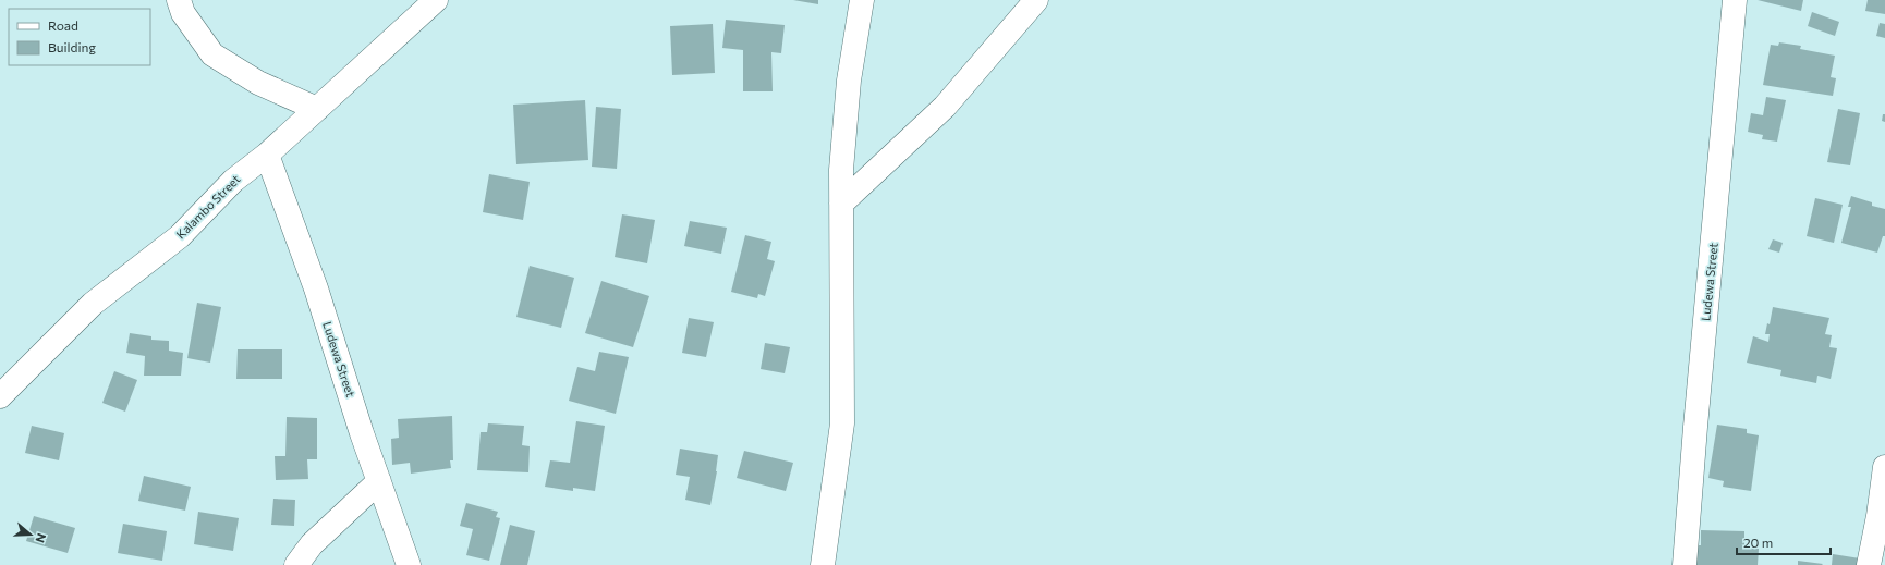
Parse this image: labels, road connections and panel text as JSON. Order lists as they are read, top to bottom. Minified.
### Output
{"streets":{"street":["Kalambo Street","Ludewa Street"]},"crossings":[["Kalambo Street","Ludewa Street"]],"legend":["Road","Building"],"scale_bar":"20 m","north":"right"}
